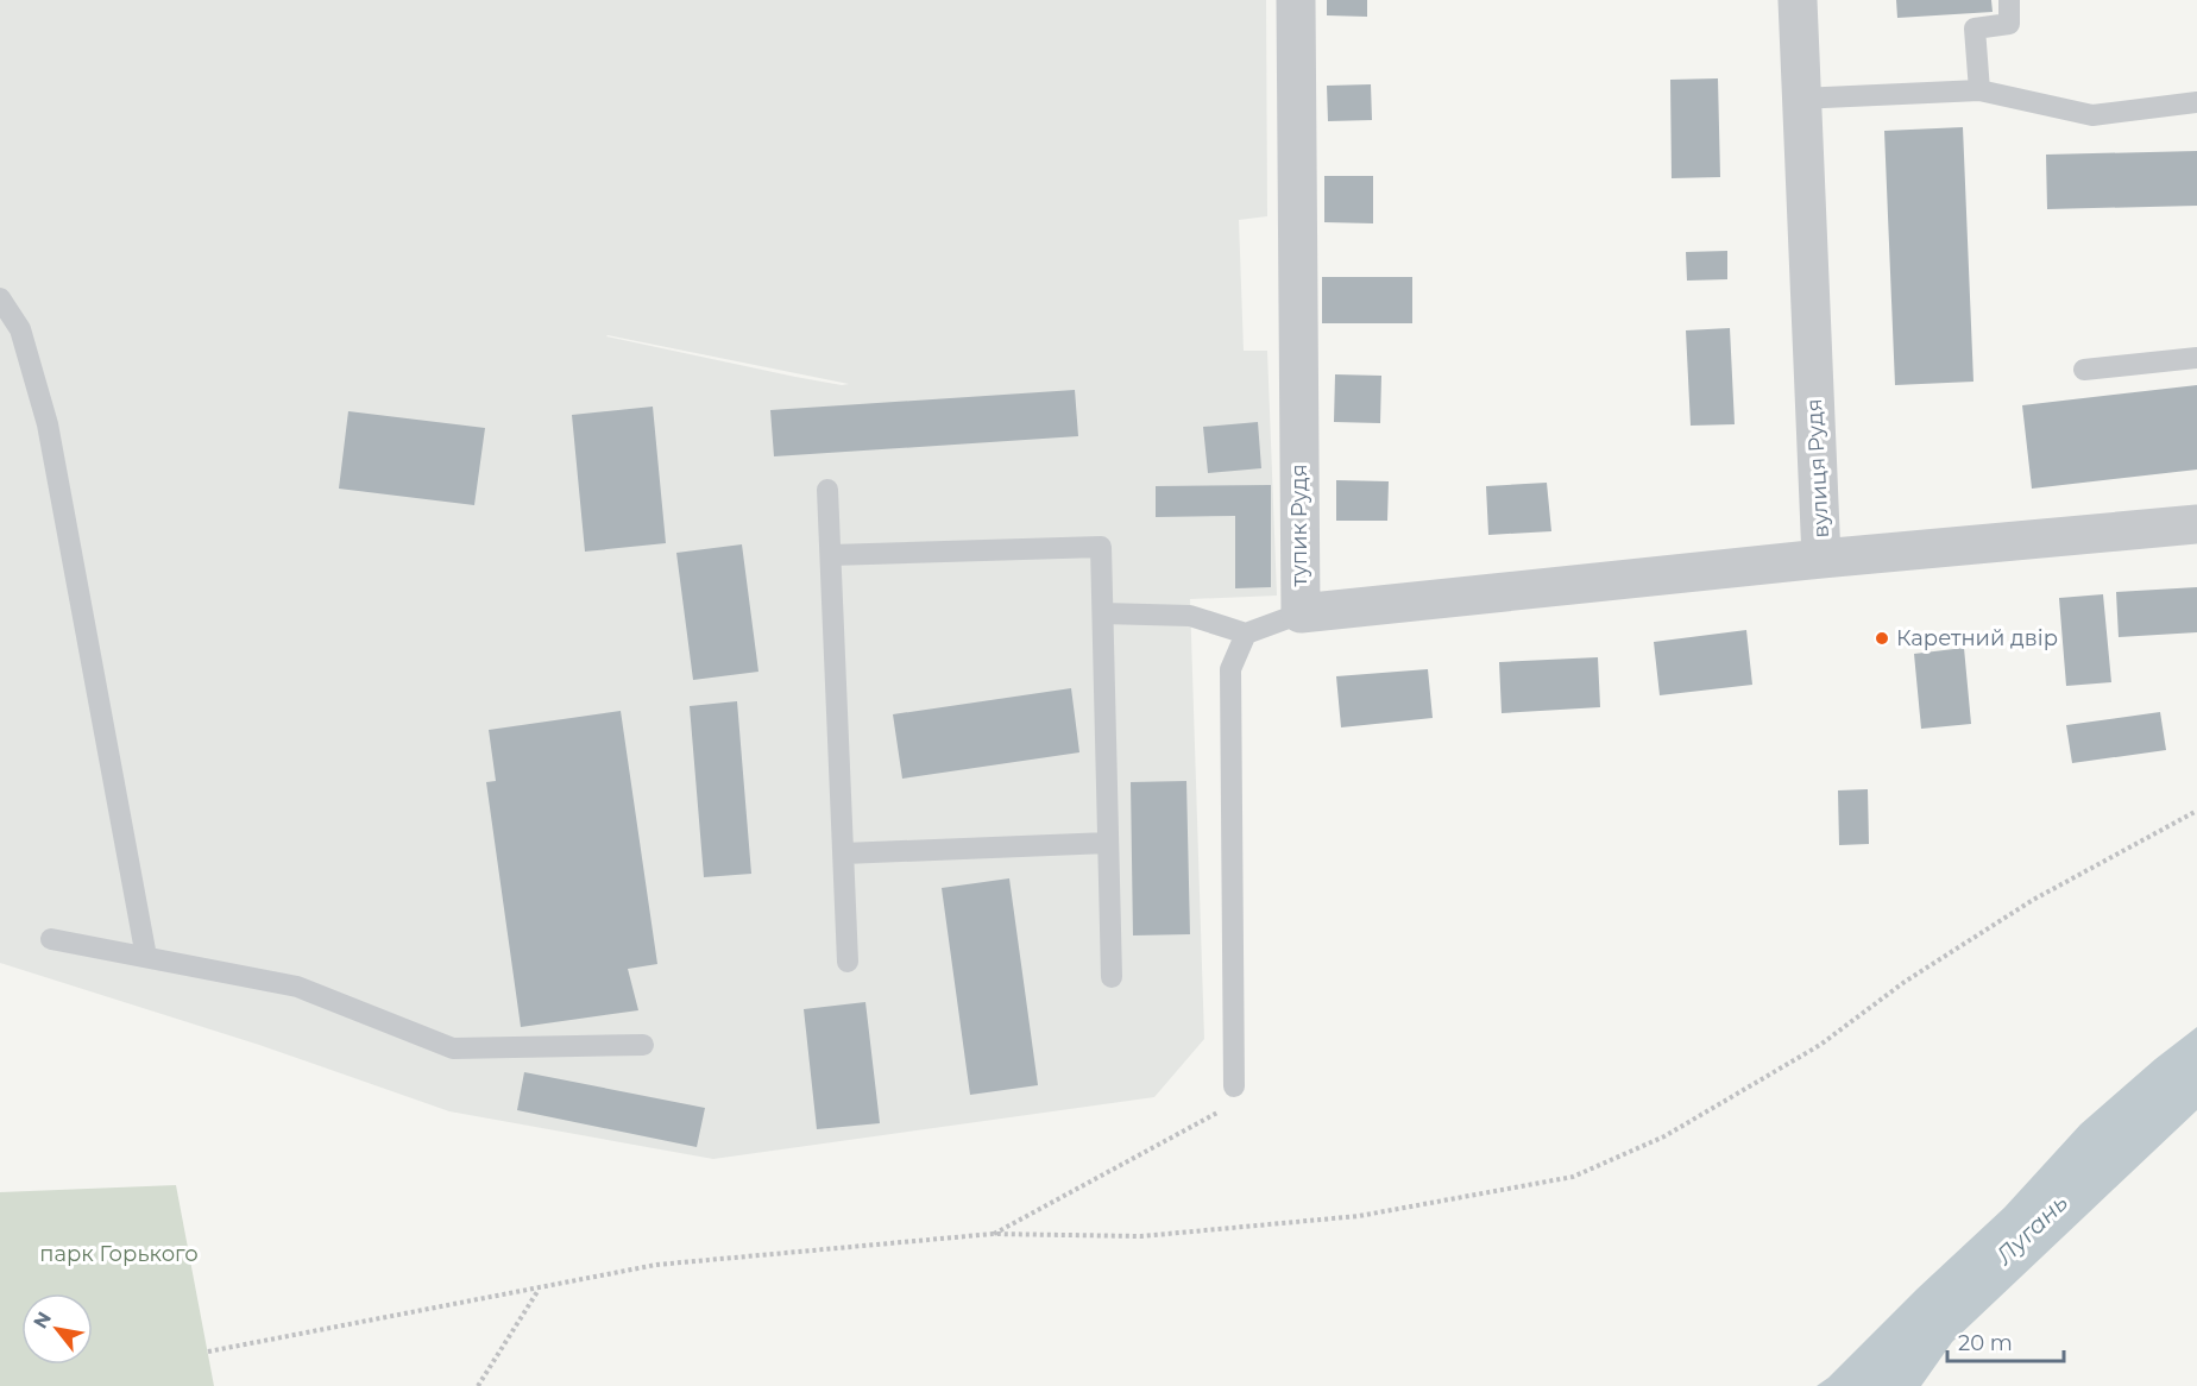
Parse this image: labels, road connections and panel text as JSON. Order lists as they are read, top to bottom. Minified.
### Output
{"streets":{"street":["вулиця Рудя","тупик Рудя"]},"crossings":[["вулиця Рудя","тупик Рудя"]],"water":["Лугань"],"parks":["парк Горького"],"places":["Каретний двір"],"scale_bar":"20 m","north":"top left"}
